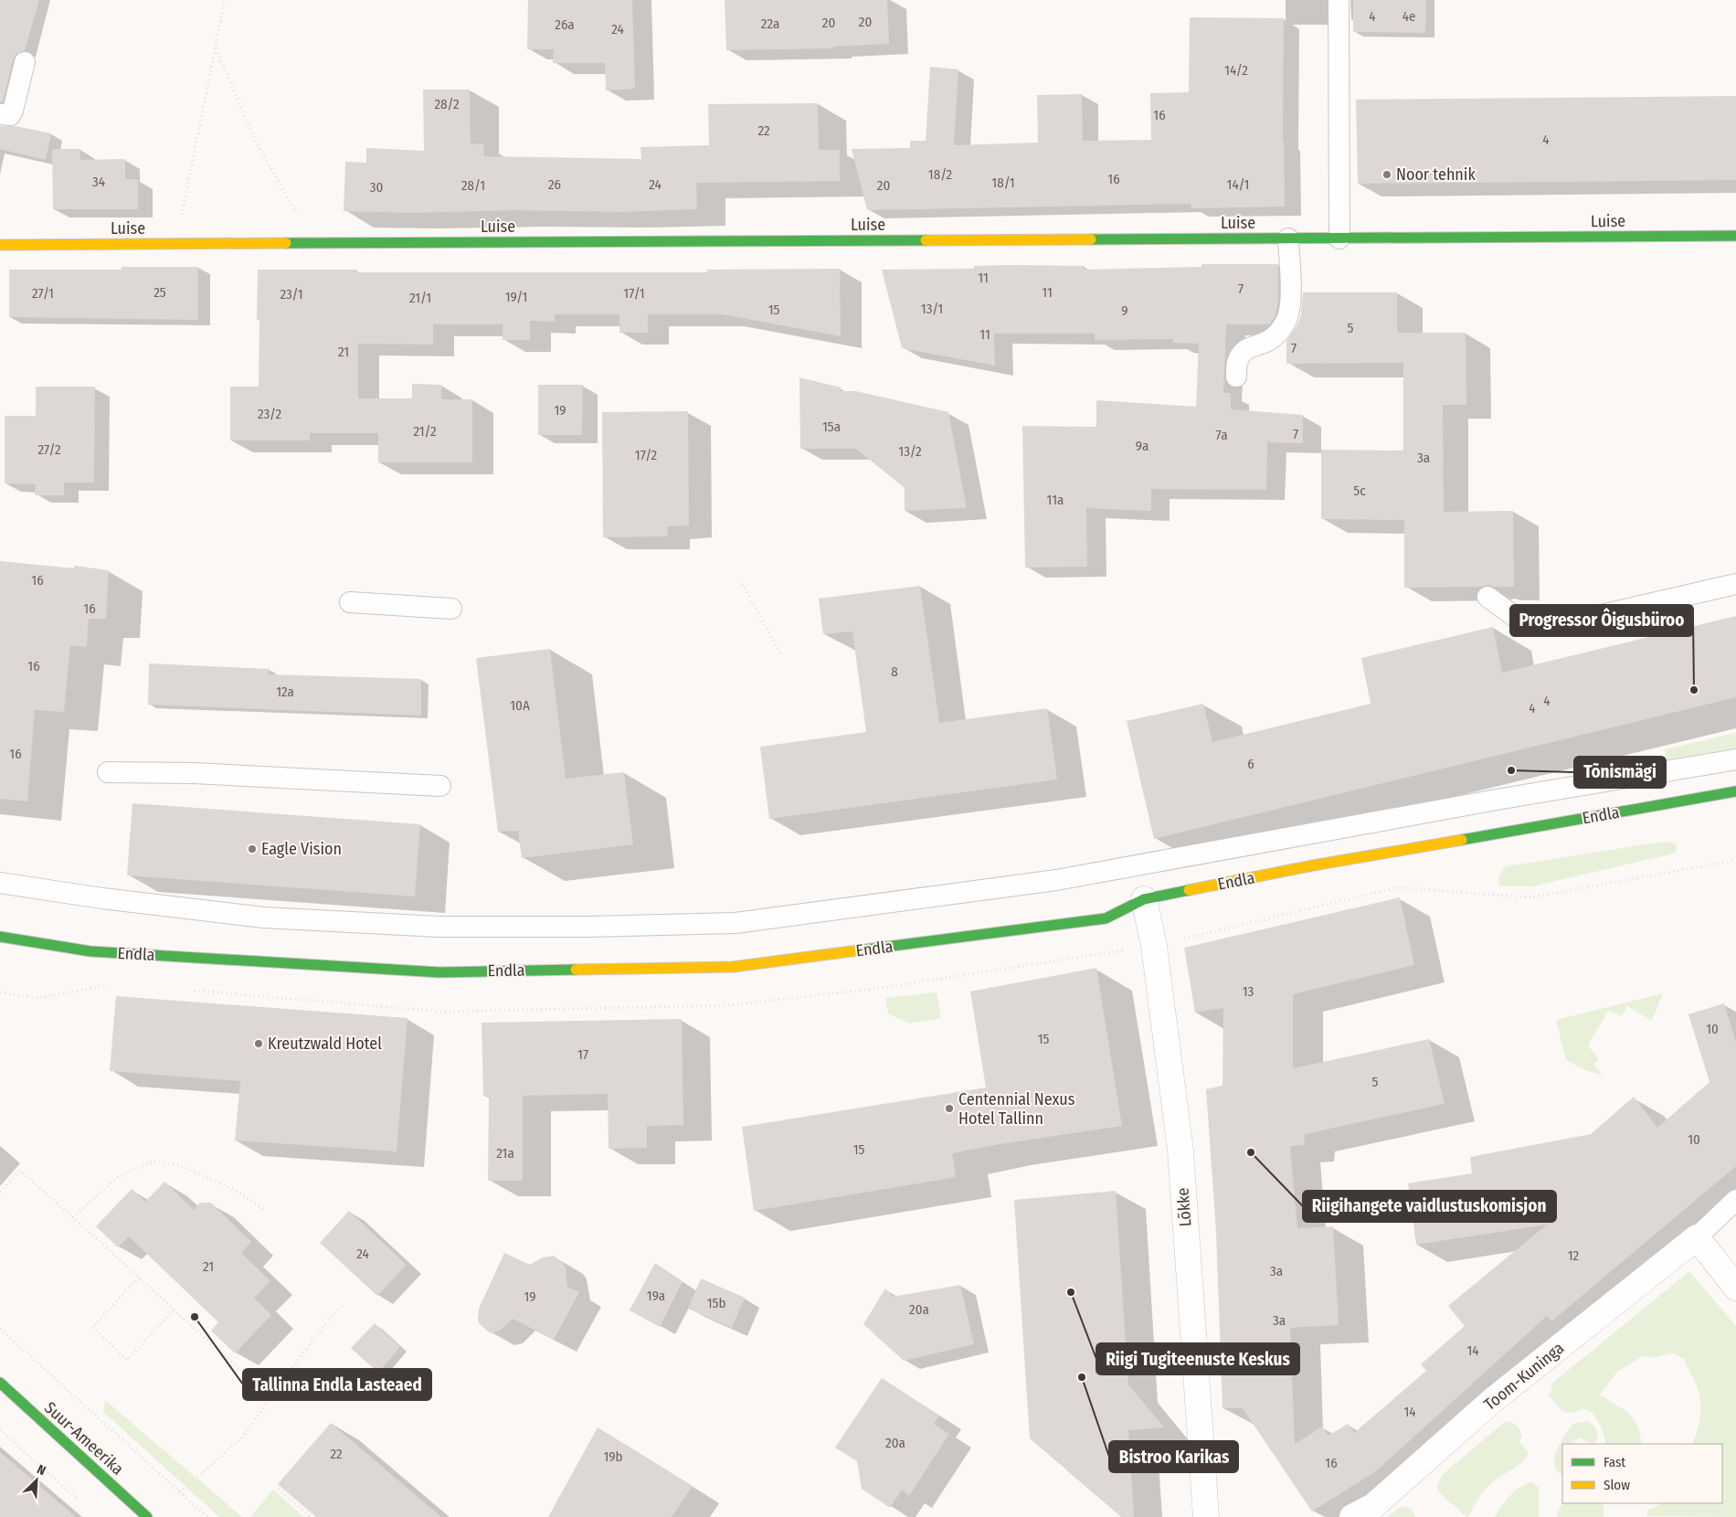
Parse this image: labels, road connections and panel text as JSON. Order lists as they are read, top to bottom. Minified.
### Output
{"streets":{"main road":["Luise","Endla","Suur-Ameerika"],"street":["Lõkke","Toom-Kuninga"]},"crossings":[["Endla","Lõkke"]],"places":["Noor tehnik","Progressor Ôigusbüroo","Tõnismägi","Eagle Vision","Kreutzwald Hotel","Centennial Nexus Hotel Tallinn","Riigihangete vaidlustuskomisjon","Riigi Tugiteenuste Keskus","Tallinna Endla Lasteaed","Bistroo Karikas"],"house_numbers":["4","4e","20","20","22a","26a","24","14/2","28/2","16","22","4","18/2","16","34","18/1","26","24","14/1","28/1","20","30","11","7","25","11","27/1","17/1","23/1","19/1","21/1","13/1","15","9","5","11","7","21","19","23/2","15a","21/2","7","7a","9a","27/2","13/2","17/2","3a","5c","11a","16","16","16","8","12a","4","10A","4","16","6","13","10","15","17","5","10","15","21a","24","12","21","3a","19a","19","15b","20a","3a","14","14","20a","22","19b","16"],"legend":["Fast","Slow"],"north":"top right"}
